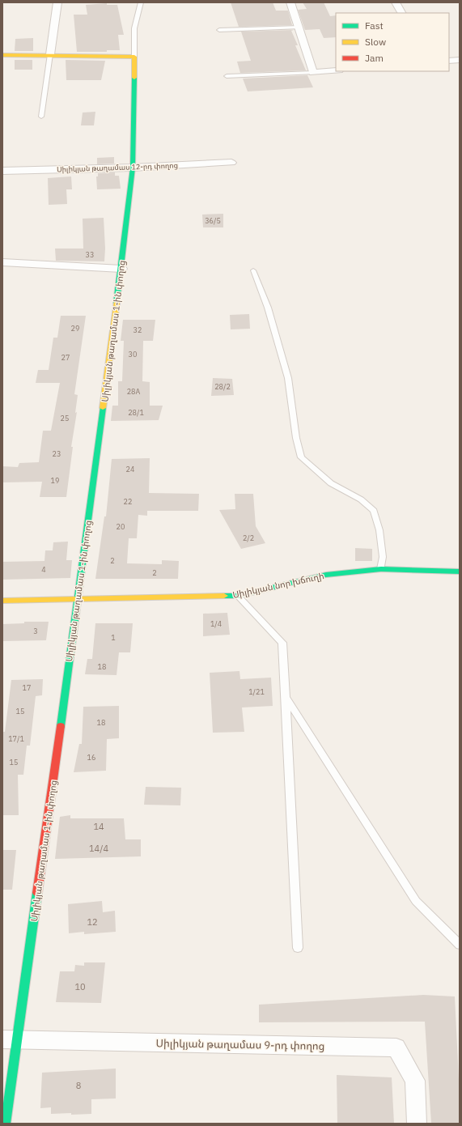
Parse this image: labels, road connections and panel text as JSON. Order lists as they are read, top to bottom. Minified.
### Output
{"streets":{"street":["Սիլիկյան թաղամաս 12-րդ փողոց","Սիլիկյան թաղամաս 1-ին փողոց","Սիլիկյան նոր խճուղի","Սիլիկյան թաղամաս 9-րդ փողոց"]},"crossings":[["Սիլիկյան թաղամաս 12-րդ փողոց","Սիլիկյան թաղամաս 1-ին փողոց"],["Սիլիկյան թաղամաս 1-ին փողոց","Սիլիկյան նոր խճուղի"],["Սիլիկյան թաղամաս 1-ին փողոց","Սիլիկյան թաղամաս 9-րդ փողոց"]],"house_numbers":["36/5","33","29","32","30","27","28/2","28А","28/1","25","23","24","19","22","20","2/2","2","4","2","1/4","3","1","18","17","1/21","15","18","17/1","16","15","14","14/4","12","10","8"],"legend":["Fast","Slow","Jam"]}
